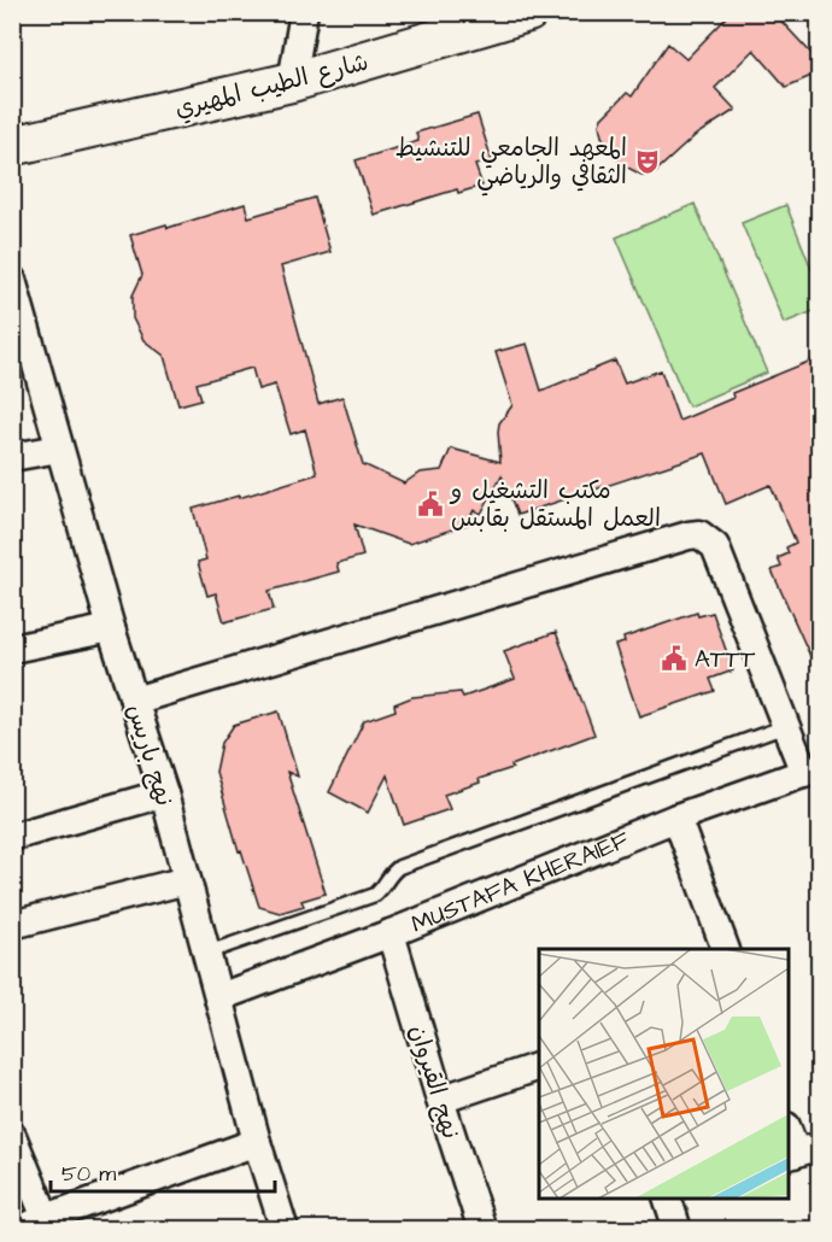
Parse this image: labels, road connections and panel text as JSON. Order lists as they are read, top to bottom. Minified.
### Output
{"streets":{"street":["شارع الطيب المهيري","نهج باريس","MUSTAFA KHERAIEF","نهج القيروان"]},"crossings":[["نهج باريس","MUSTAFA KHERAIEF"],["MUSTAFA KHERAIEF","نهج القيروان"]],"places":{"theatre":["المعهد الجامعي للتنشيط الثقافي والرياضي"],"public building":["مكتب التشغيل و العمل المستقل بقابس","ATTT"]},"scale_bar":"50 m"}
